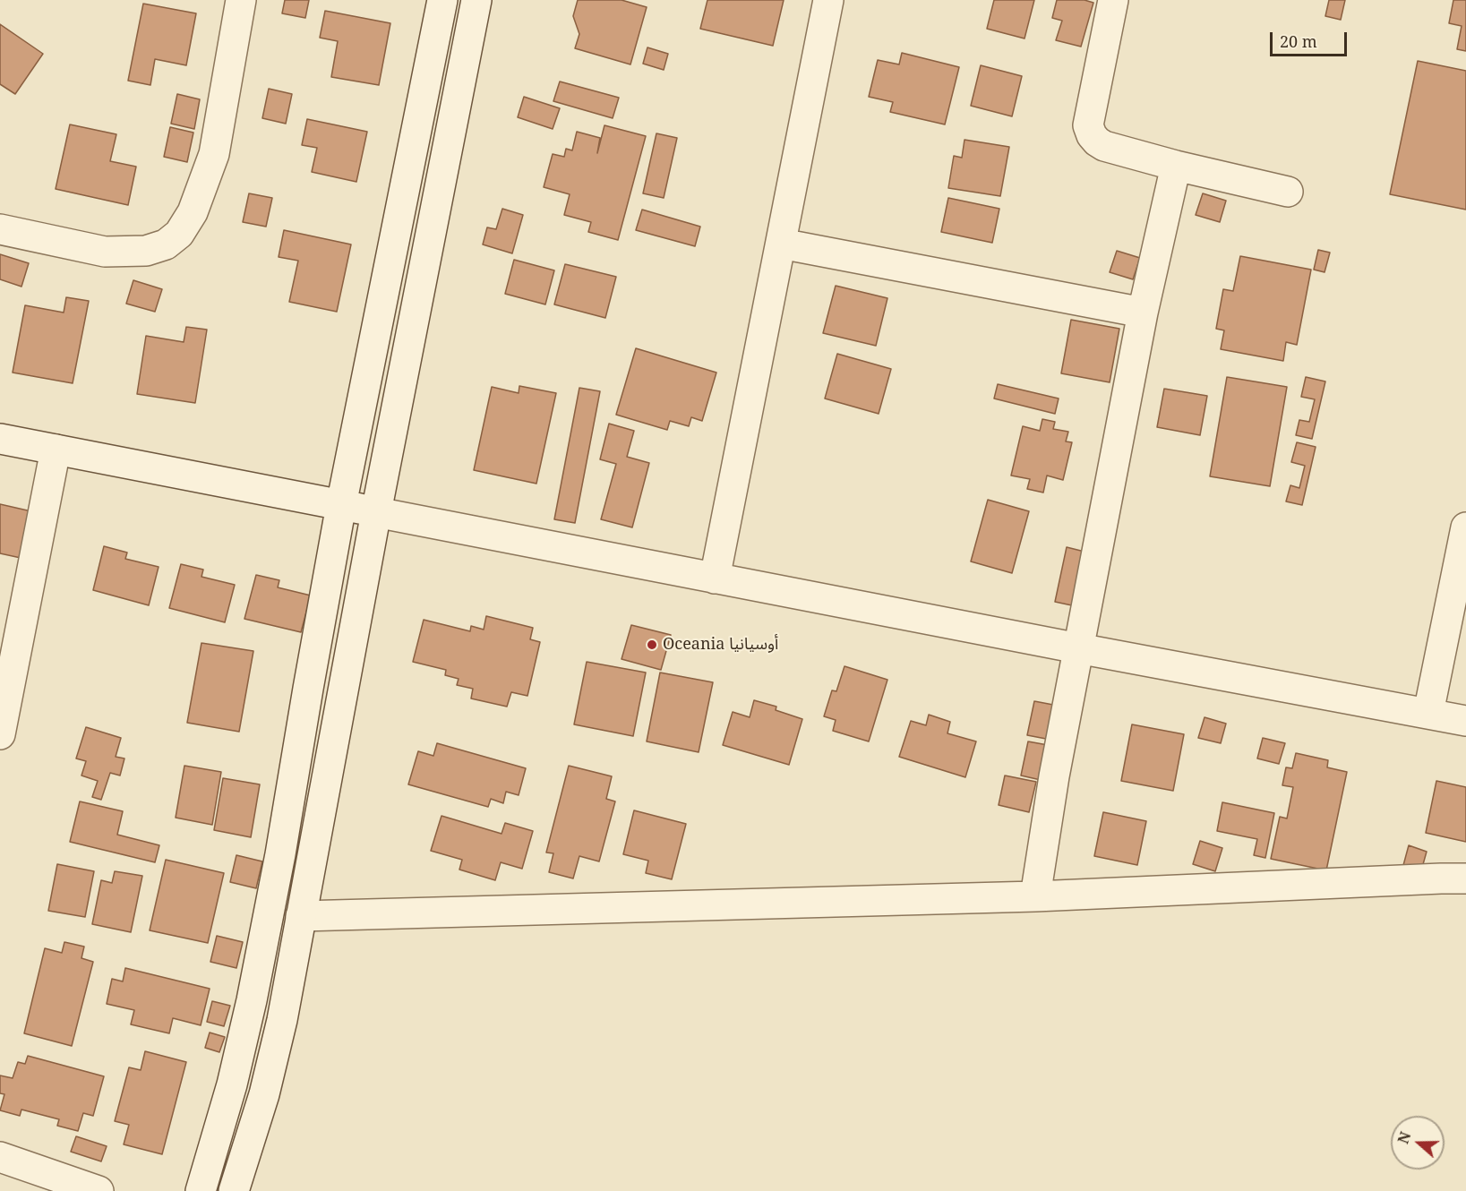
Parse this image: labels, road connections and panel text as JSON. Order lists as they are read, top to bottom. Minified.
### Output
{"places":["Oceania أوسيانيا"],"scale_bar":"20 m","north":"left"}
